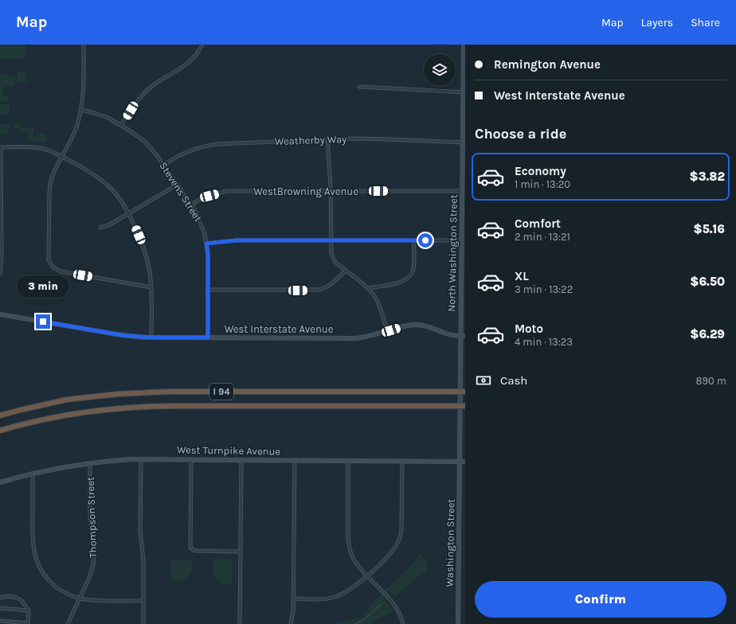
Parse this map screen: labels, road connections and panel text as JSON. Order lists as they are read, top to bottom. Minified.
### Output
{"streets":{"highway":["I 94"],"street":["Weatherby Way","WestBrowning Avenue","Stevens Street","North Washington Street","West Interstate Avenue","West Turnpike Avenue","Thompson Street","Washington Street"]},"crossings":[["Weatherby Way","Stevens Street"],["Weatherby Way","North Washington Street"],["WestBrowning Avenue","Stevens Street"],["WestBrowning Avenue","North Washington Street"],["Stevens Street","West Interstate Avenue"],["North Washington Street","West Interstate Avenue"],["North Washington Street","West Turnpike Avenue"],["North Washington Street","Washington Street"],["West Turnpike Avenue","Thompson Street"],["West Turnpike Avenue","Washington Street"]],"page":{"header":"Map","nav":["Map","Layers","Share"],"banner":["Remington Avenue","West Interstate Avenue"],"heading":"Choose a ride","list":[{"name":"Economy","note":"1 min · 13:20","value":"$3.82"},{"name":"Comfort","note":"2 min · 13:21","value":"$5.16"},{"name":"XL","note":"3 min · 13:22","value":"$6.50"},{"name":"Moto","note":"4 min · 13:23","value":"$6.29"}],"bubble":"3 min","pay":["Cash","890 m"],"buttons":"Confirm"}}
